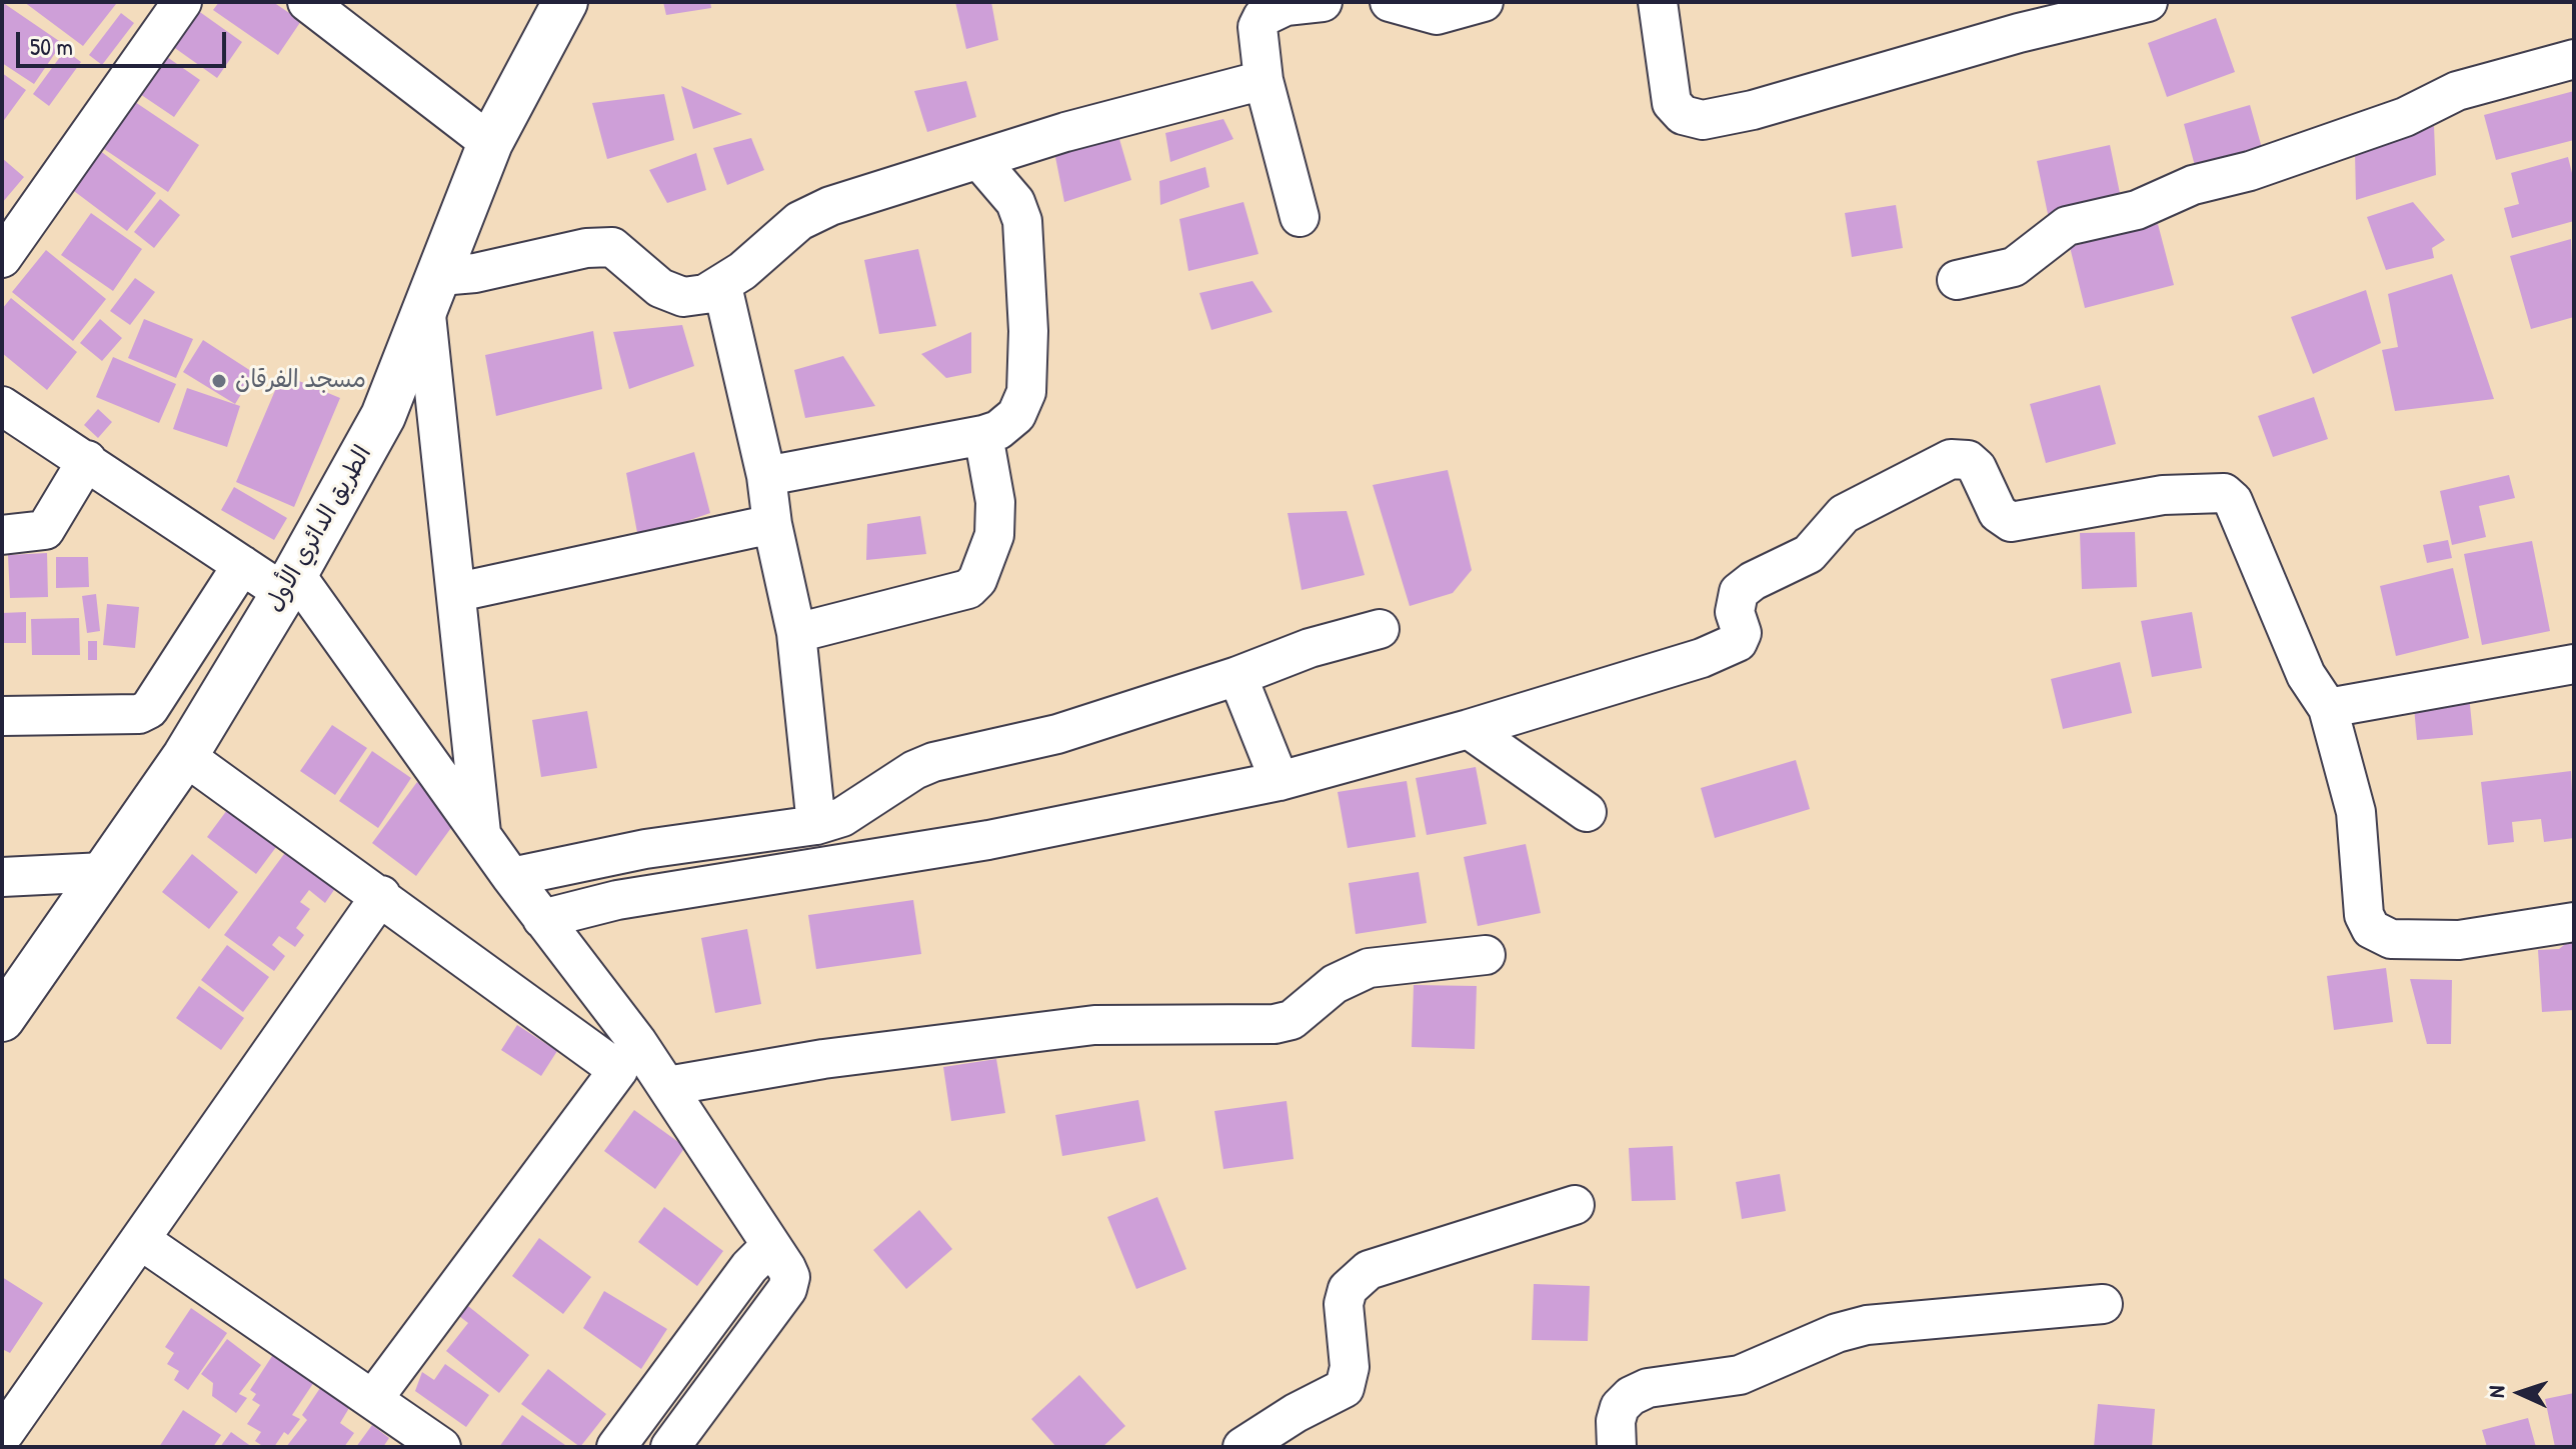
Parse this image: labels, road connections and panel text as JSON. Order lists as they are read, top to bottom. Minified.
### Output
{"streets":{"main road":["الطريق الدائري الأول"]},"places":["مسجد الفرقان"],"scale_bar":"50 m","north":"left"}
